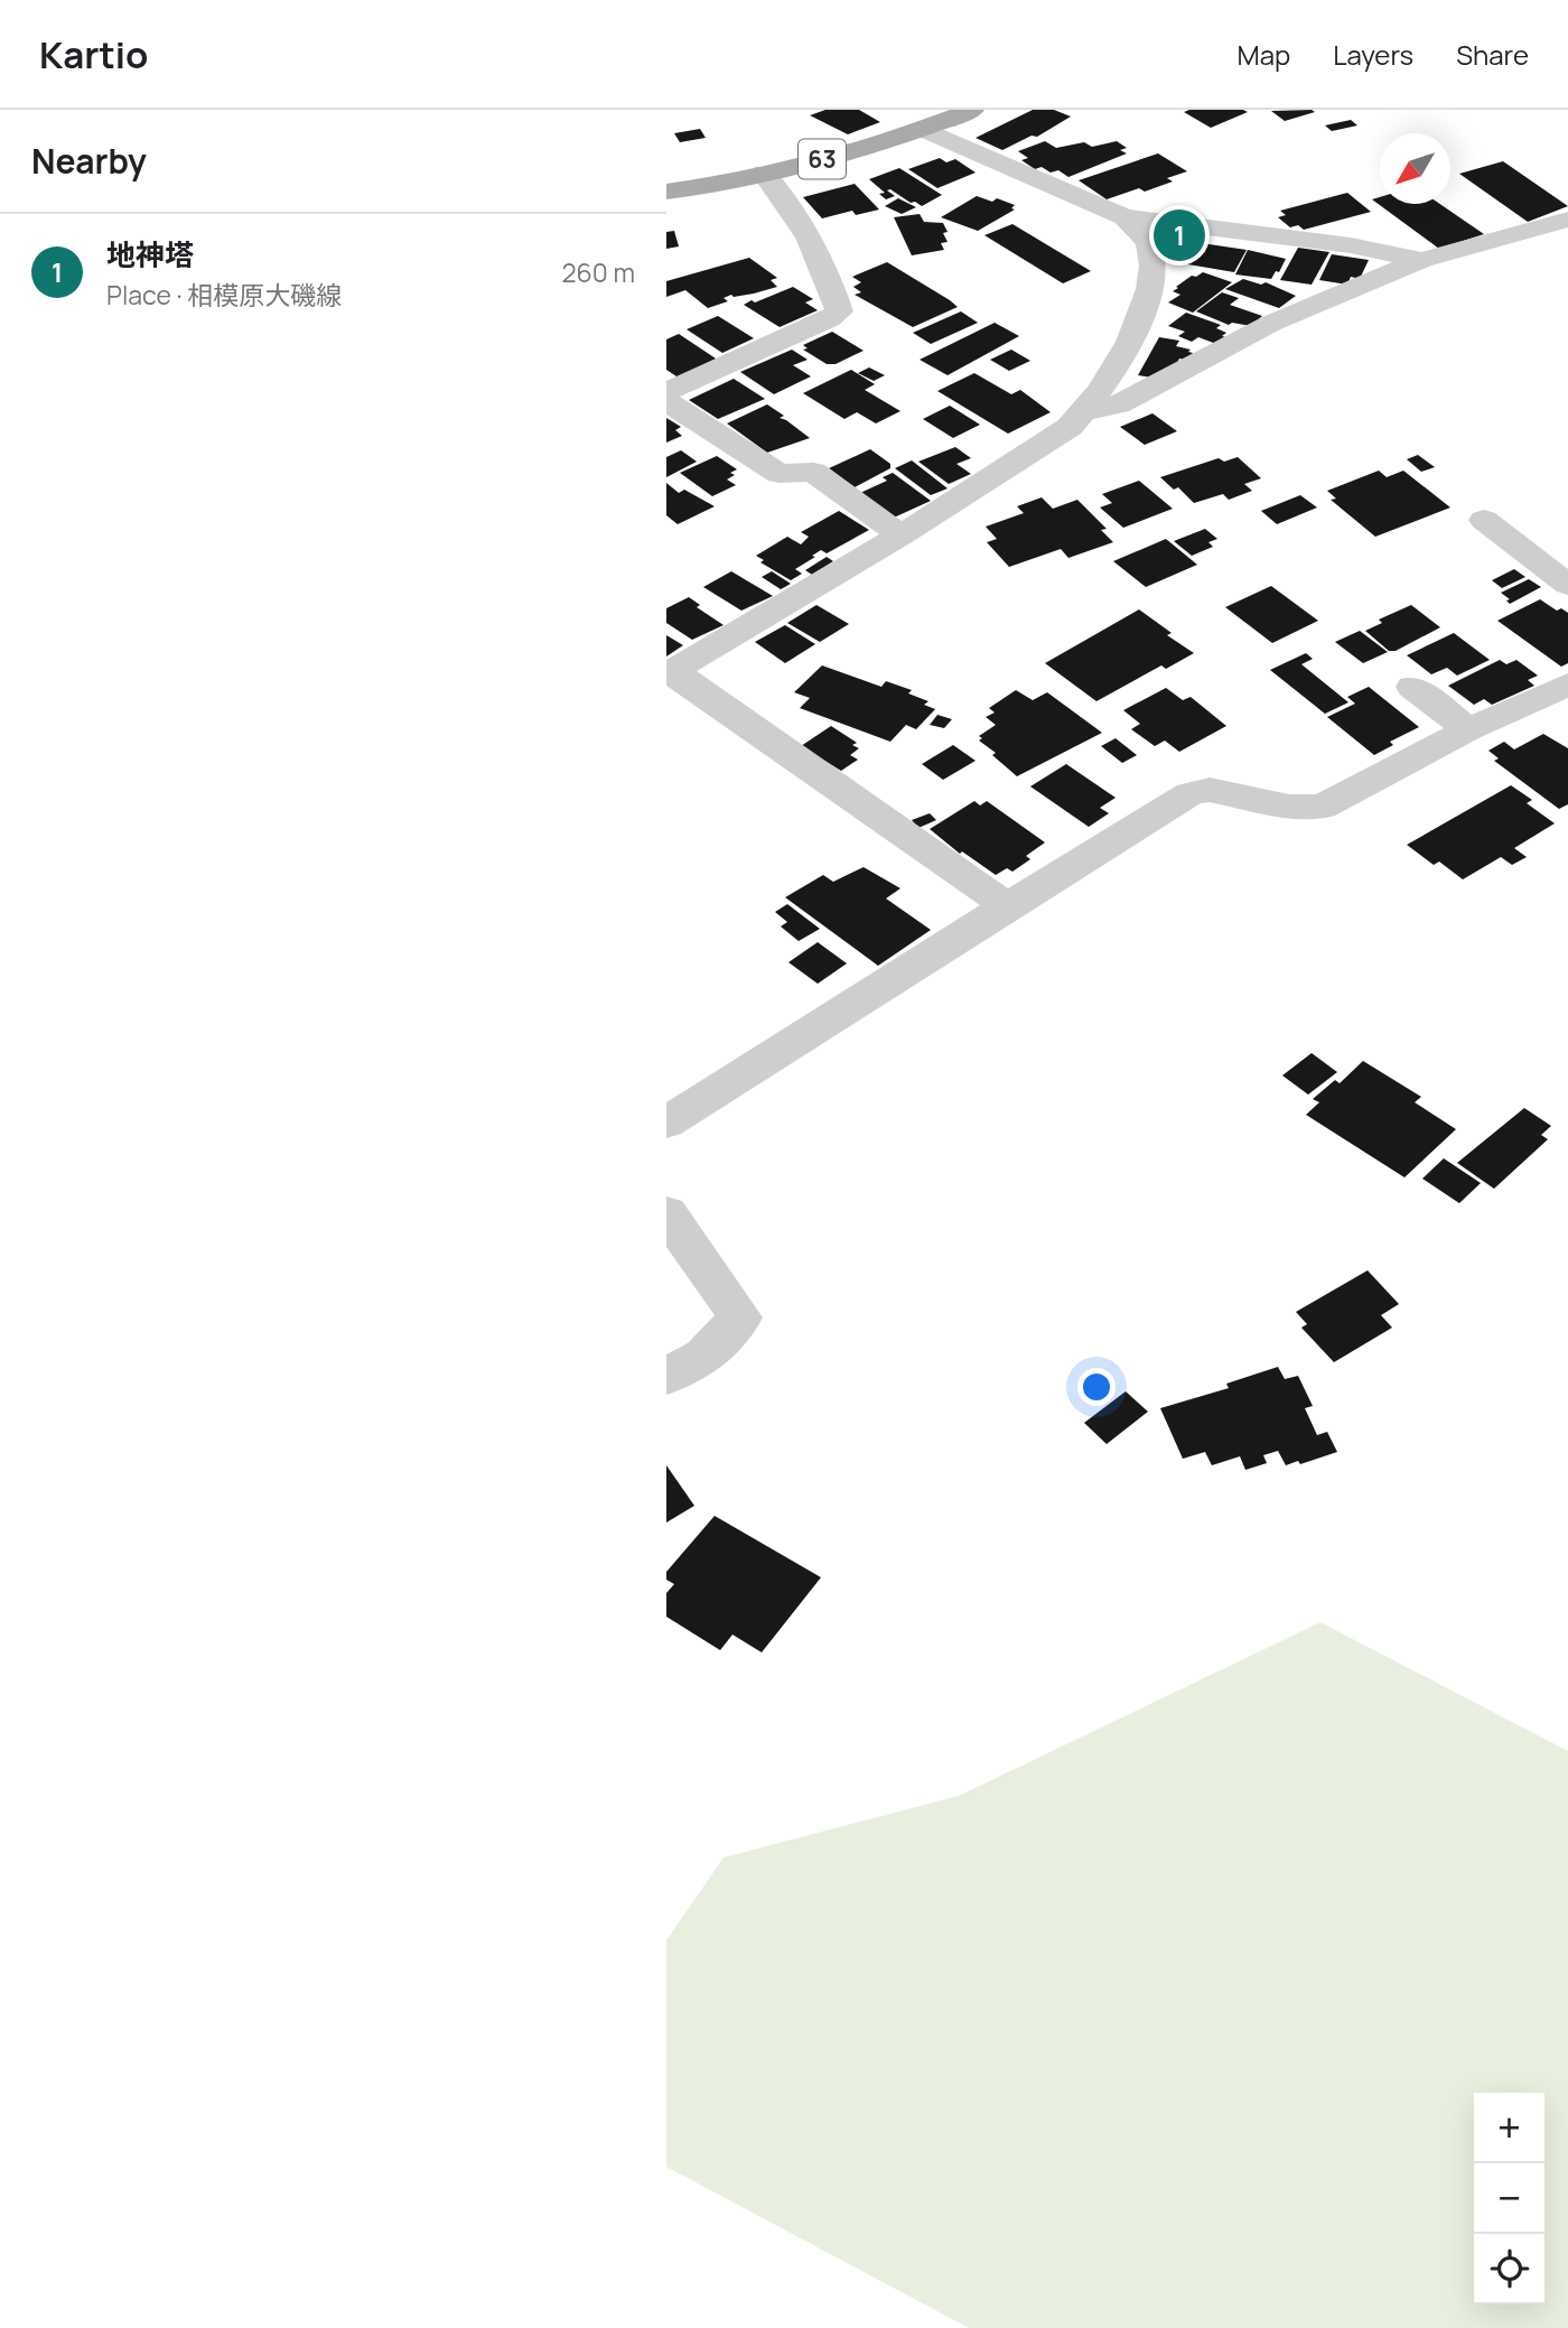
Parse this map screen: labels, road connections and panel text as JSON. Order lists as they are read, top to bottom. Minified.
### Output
{"streets":{"main road":["63"]},"north":"bottom left","page":{"header":"Kartio","nav":["Map","Layers","Share"],"heading":"Nearby","pins":"1","list":[{"mark":"1","name":"地神塔","note":"Place · 相模原大磯線","value":"260 m"}],"map_buttons":["+","−"]}}
